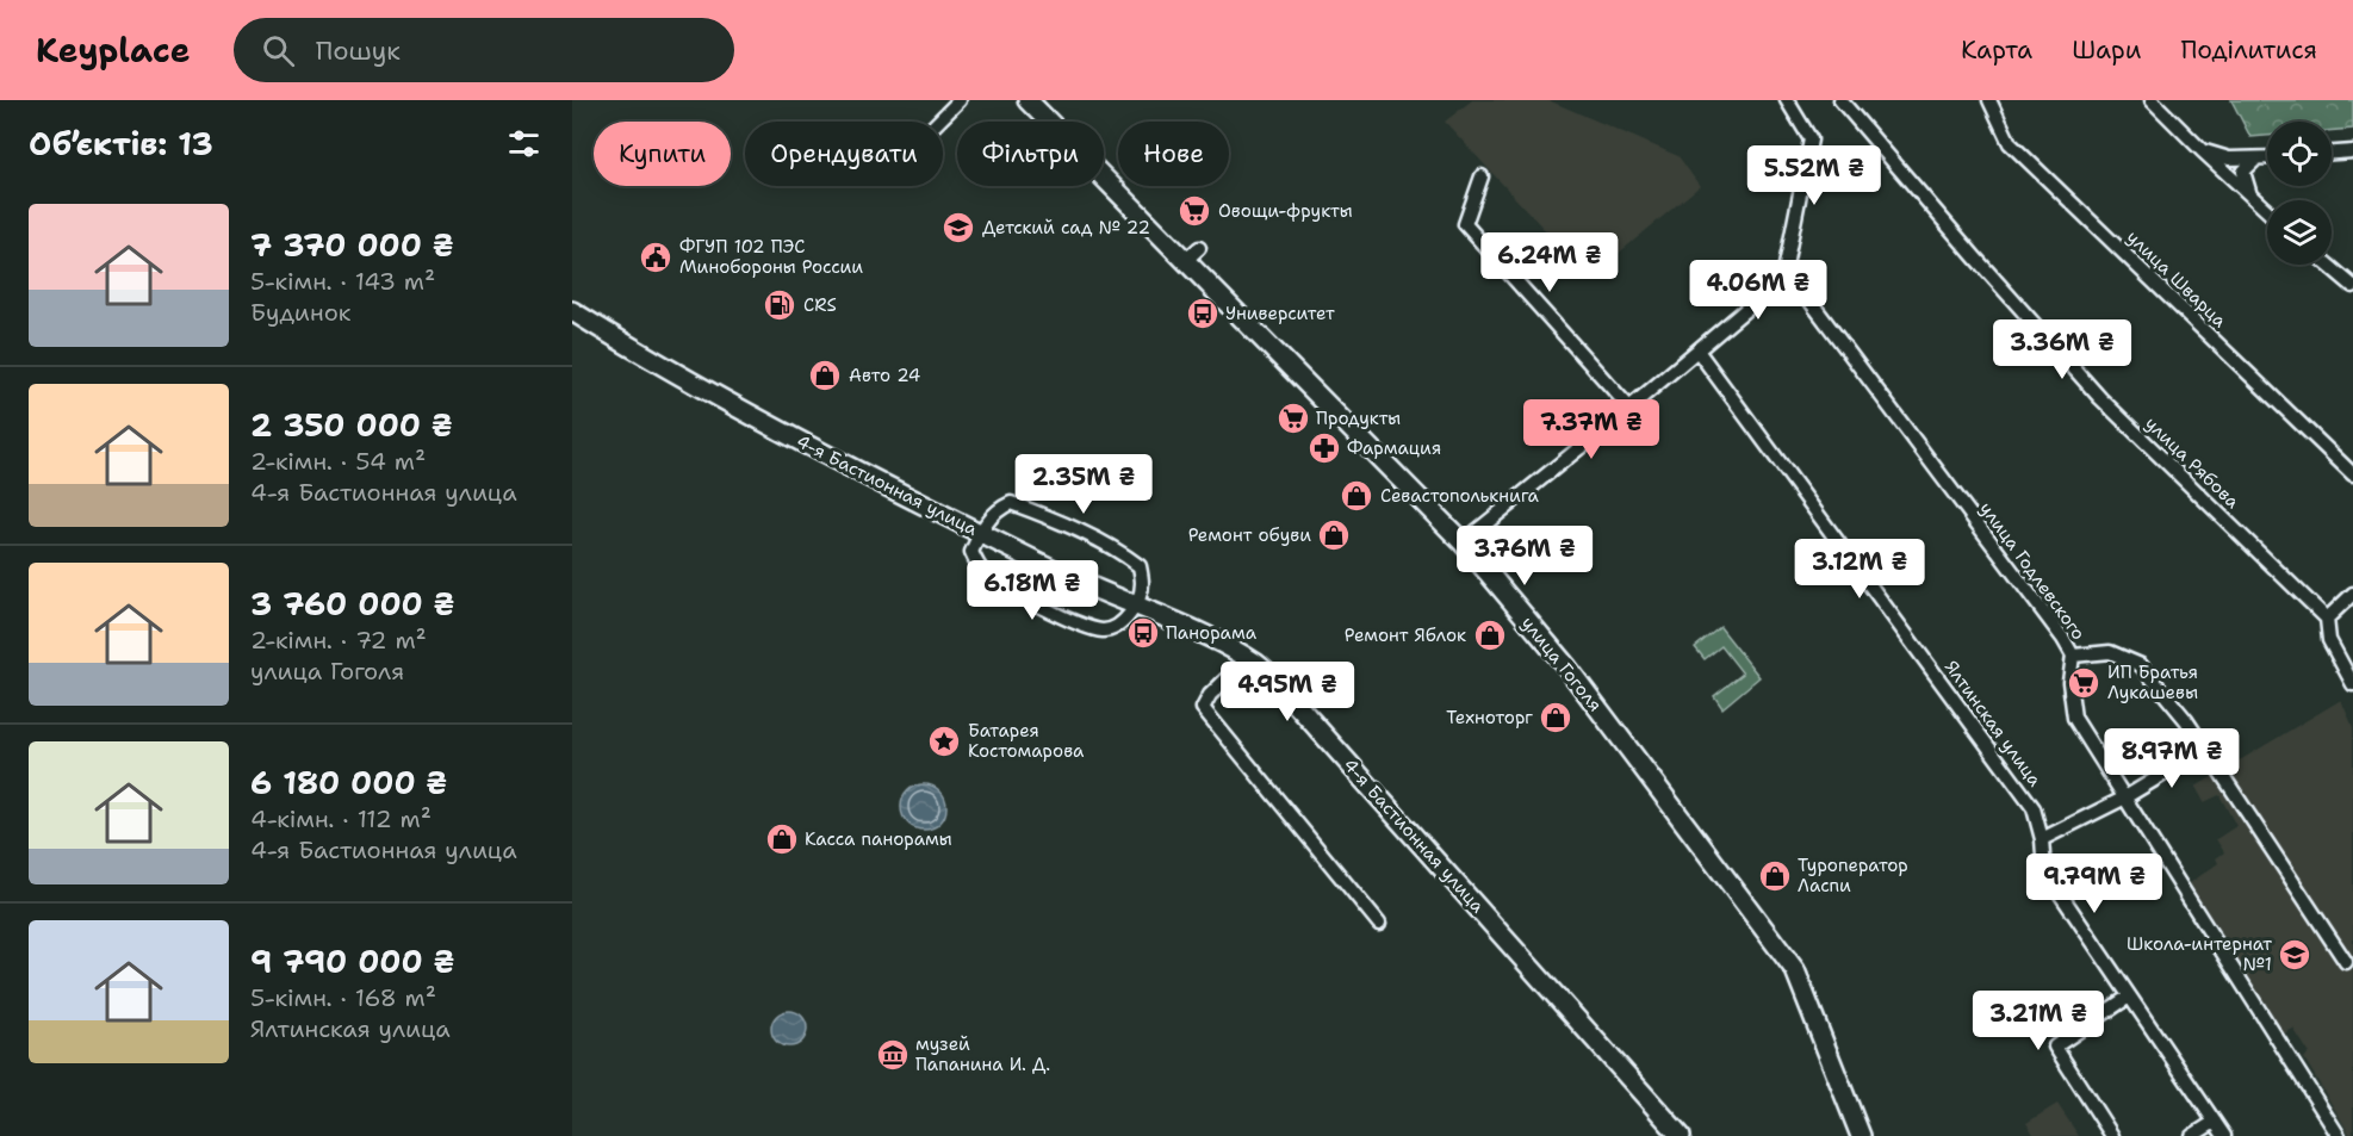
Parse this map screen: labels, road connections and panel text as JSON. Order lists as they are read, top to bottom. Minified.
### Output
{"streets":{"main road":["4-я Бастионная улица","улица Гоголя"],"street":["улица Шварца","улица Рябова","улица Годлевского","Ялтинская улица"]},"places":{"supermarket":["Овощи-фрукты","Продукты","ИП Братья Лукашевы"],"school or university":["Детский сад № 22","Школа-интернат №1"],"public building":["ФГУП 102 ПЭС Минобороны России"],"fuel station":["CRS"],"bus stop":["Университет","Панорама"],"shop":["Авто 24","Севастополькнига","Ремонт обуви","Ремонт Яблок","Техноторг","Касса панорамы","Туроператор Ласпи"],"pharmacy":["Фармация"],"place":["Батарея Костомарова"],"museum":["музей Папанина И. Д."]},"page":{"header":"Keyplace","search":"Пошук","nav":["Карта","Шари","Поділитися"],"heading":"Об’єктів: 13","chip":["Купити","Орендувати","Фільтри","Нове"],"price":["5.52M ₴","6.24M ₴","4.06M ₴","3.36M ₴","7.37M ₴","2.35M ₴","3.76M ₴","3.12M ₴","6.18M ₴","4.95M ₴","8.97M ₴","9.79M ₴","3.21M ₴"],"list":[{"name":"7 370 000 ₴","note":"5-кімн. · 143 m² · Будинок"},{"name":"2 350 000 ₴","note":"2-кімн. · 54 m² · 4-я Бастионная улица"},{"name":"3 760 000 ₴","note":"2-кімн. · 72 m² · улица Гоголя"},{"name":"6 180 000 ₴","note":"4-кімн. · 112 m² · 4-я Бастионная улица"},{"name":"9 790 000 ₴","note":"5-кімн. · 168 m² · Ялтинская улица"}]}}
